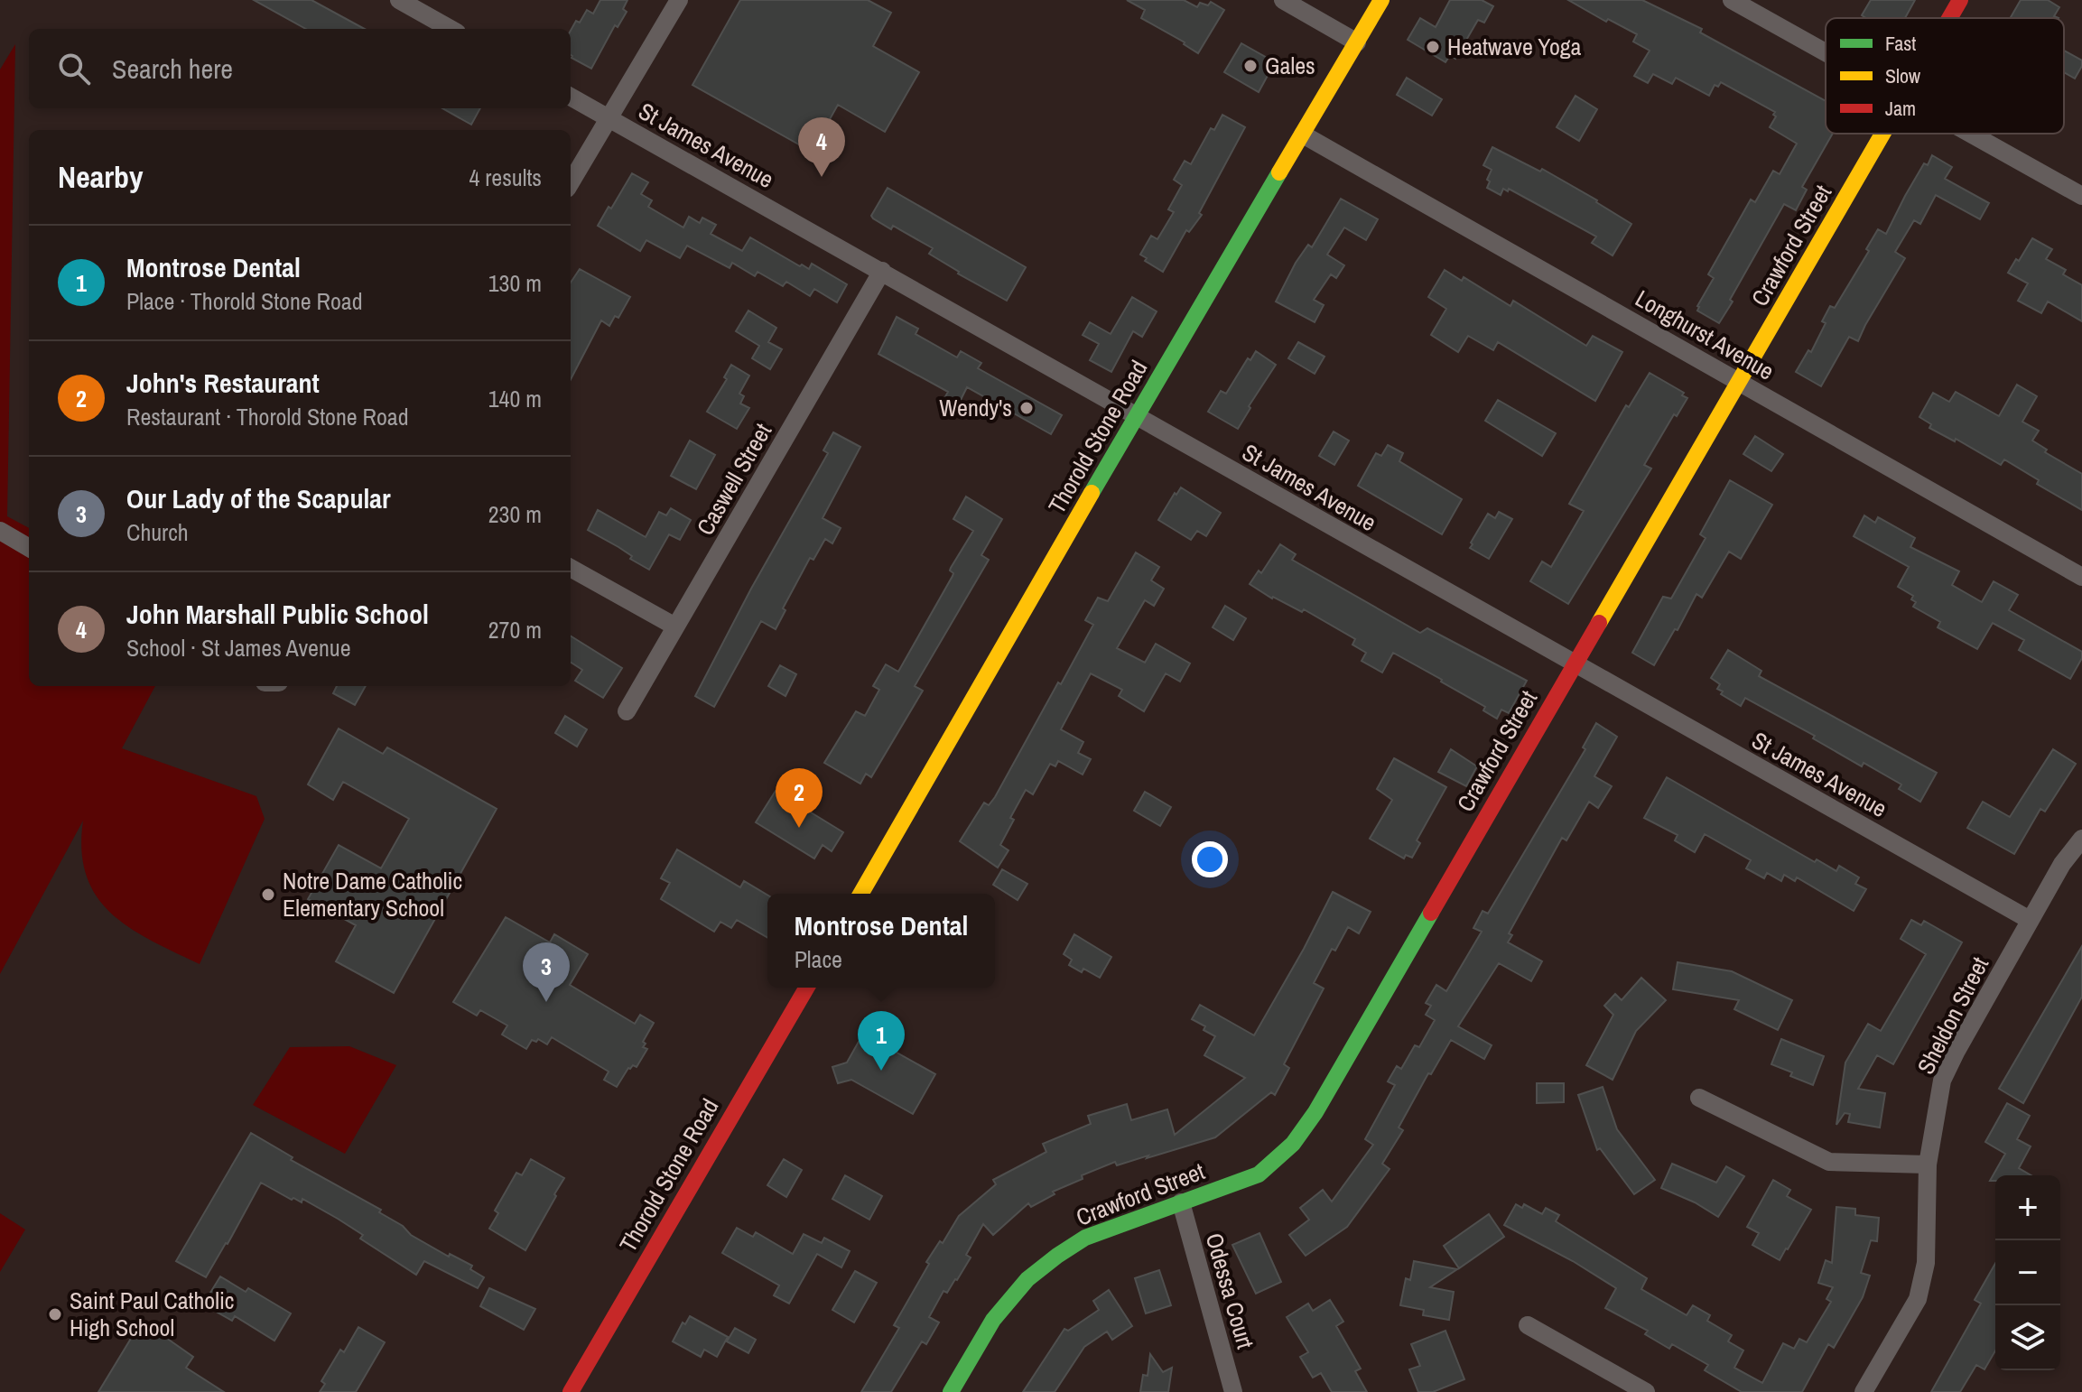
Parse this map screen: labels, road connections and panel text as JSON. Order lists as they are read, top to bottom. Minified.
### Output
{"streets":{"street":["St James Avenue","Crawford Street","Longhurst Avenue","Thorold Stone Road","Caswell Street","Sheldon Street","Odessa Court"]},"crossings":[["St James Avenue","Crawford Street"],["St James Avenue","Thorold Stone Road"],["St James Avenue","Caswell Street"],["St James Avenue","Sheldon Street"],["Crawford Street","Longhurst Avenue"],["Crawford Street","Odessa Court"],["Longhurst Avenue","Thorold Stone Road"]],"places":["Heatwave Yoga","Gales","Wendy's","Notre Dame Catholic Elementary School","Saint Paul Catholic High School"],"legend":["Fast","Slow","Jam"],"page":{"search":"Search here","pins":["4","2","3","1"],"heading":["Nearby","4 results"],"list":[{"mark":"1","name":"Montrose Dental","note":"Place · Thorold Stone Road","value":"130 m"},{"mark":"2","name":"John's Restaurant","note":"Restaurant · Thorold Stone Road","value":"140 m"},{"mark":"3","name":"Our Lady of the Scapular","note":"Church","value":"230 m"},{"mark":"4","name":"John Marshall Public School","note":"School · St James Avenue","value":"270 m"}],"popup":["Montrose Dental","Place"],"map_buttons":["+","−"]}}
